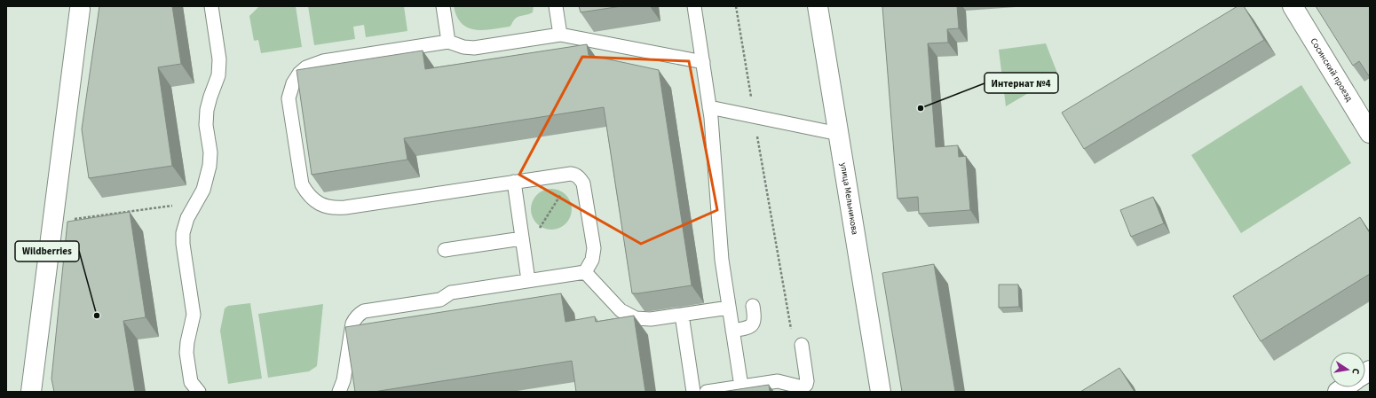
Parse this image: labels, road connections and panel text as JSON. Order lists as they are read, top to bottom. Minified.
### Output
{"streets":{"street":["Сосинский проезд","улица Мельникова"]},"places":["Интернат №4","Wildberries"],"north":"right"}
